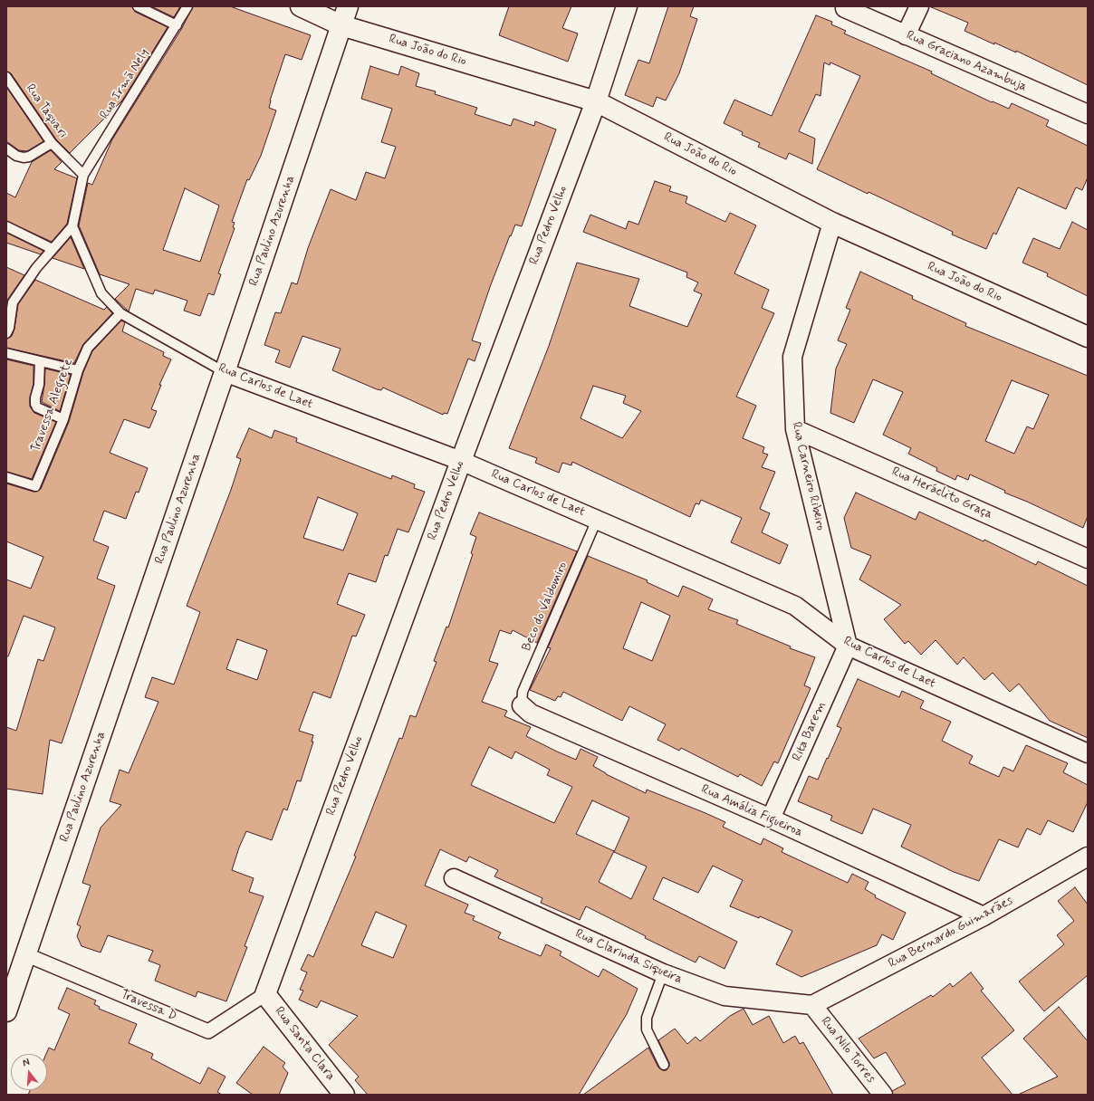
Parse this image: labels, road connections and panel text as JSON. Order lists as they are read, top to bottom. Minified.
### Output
{"streets":{"street":["Rua João do Rio","Rua Graciano Azambuja","Rua Pedro Velho","Rua Paulino Azurenha","Rua Carlos de Laet","Rua Carneiro Ribeiro","Rua Heráclito Graça","Rita Barem","Rua Amália Figueiroa","Rua Bernardo Guimarães","Rua Clarinda Siqueira","Travessa D","Rua Santa Clara","Rua Nilo Torres"],"lane":["Rua Irmã Nely","Rua Taquari","Travessa Alegrete","Beco do Valdomiro"]},"crossings":[["Rua João do Rio","Rua Pedro Velho"],["Rua João do Rio","Rua Paulino Azurenha"],["Rua João do Rio","Rua Carneiro Ribeiro"],["Rua Irmã Nely","Rua Taquari"],["Rua Pedro Velho","Rua Carlos de Laet"],["Rua Pedro Velho","Travessa D"],["Rua Pedro Velho","Rua Santa Clara"],["Rua Paulino Azurenha","Rua Carlos de Laet"],["Rua Paulino Azurenha","Travessa D"],["Rua Carlos de Laet","Travessa Alegrete"],["Rua Carlos de Laet","Rua Carneiro Ribeiro"],["Rua Carlos de Laet","Beco do Valdomiro"],["Rua Carlos de Laet","Rita Barem"],["Rua Carneiro Ribeiro","Rua Heráclito Graça"],["Rua Carneiro Ribeiro","Rita Barem"],["Beco do Valdomiro","Rua Amália Figueiroa"],["Rita Barem","Rua Amália Figueiroa"],["Rua Amália Figueiroa","Rua Bernardo Guimarães"],["Rua Bernardo Guimarães","Rua Clarinda Siqueira"],["Rua Bernardo Guimarães","Rua Nilo Torres"],["Rua Clarinda Siqueira","Rua Nilo Torres"],["Travessa D","Rua Santa Clara"]],"north":"top"}
